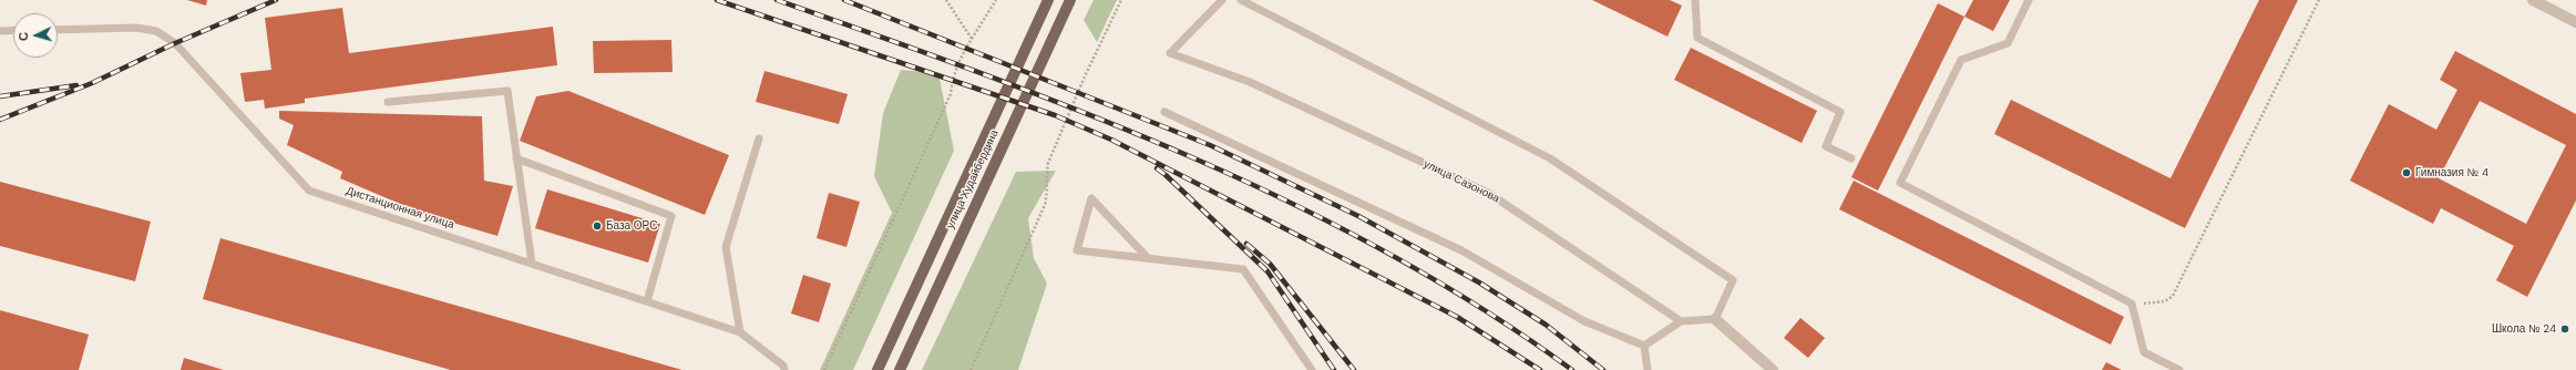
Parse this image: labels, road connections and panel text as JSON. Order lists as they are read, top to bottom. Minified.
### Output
{"streets":{"main road":["улица Худайбердина"],"lane":["улица Сазонова","Дистанционная улица"]},"places":["Гимназия № 4","База ОРС","Школа № 24"],"north":"left"}
